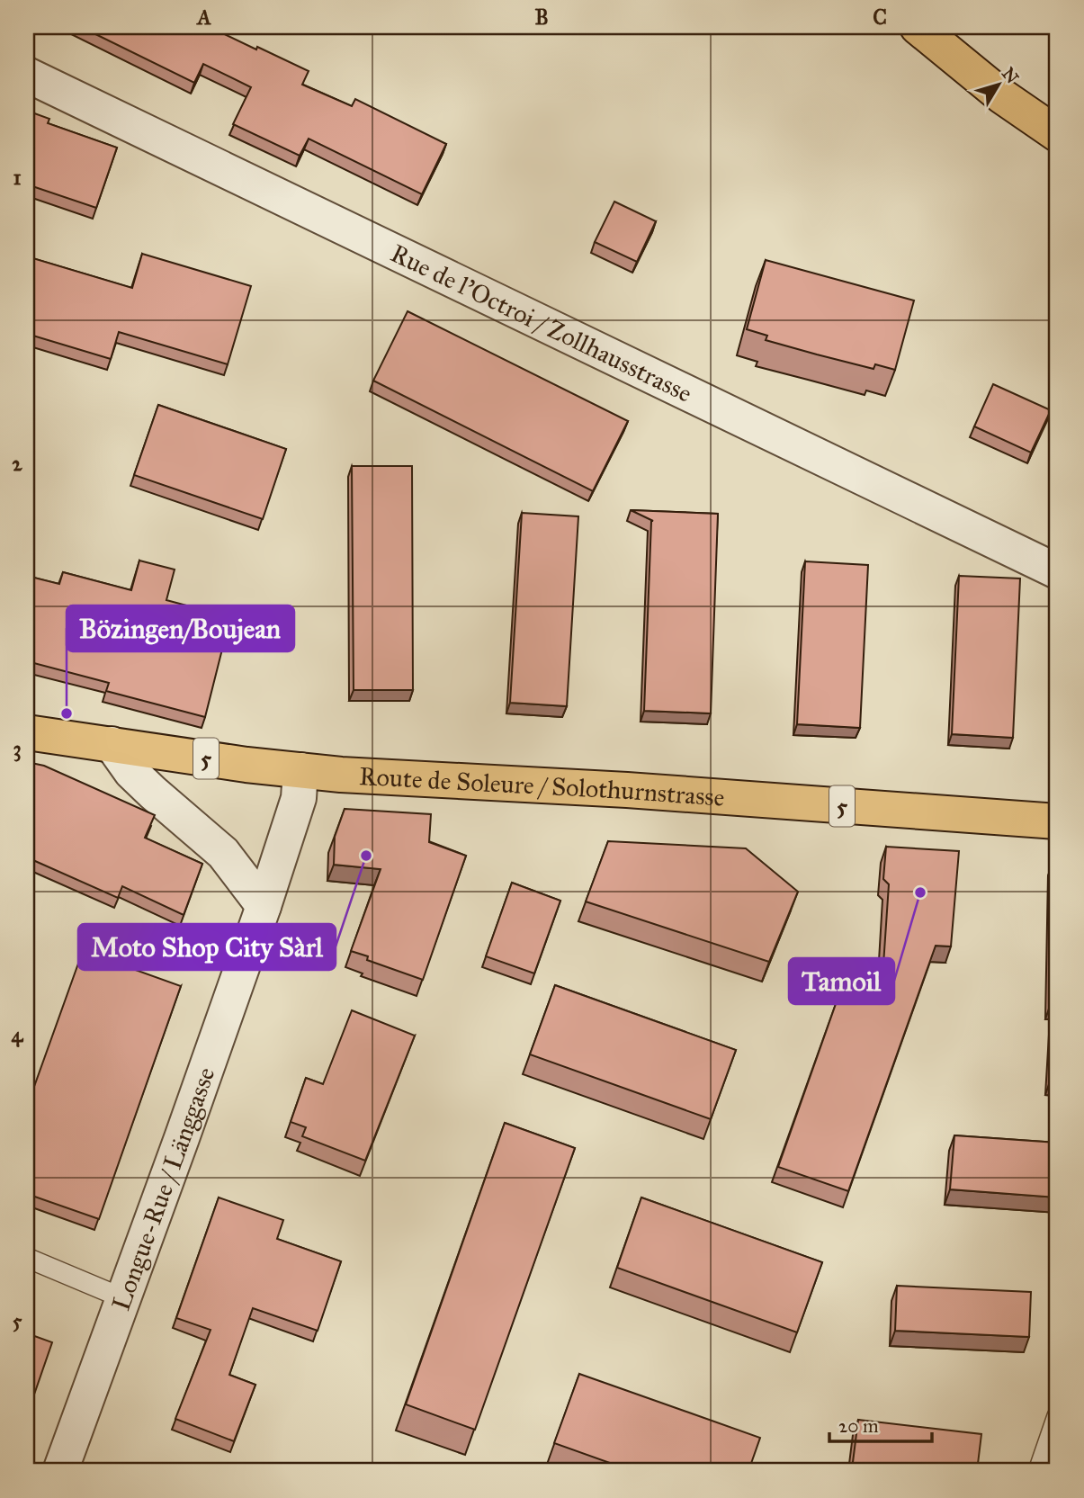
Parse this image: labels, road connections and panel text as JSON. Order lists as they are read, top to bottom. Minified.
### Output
{"streets":{"main road":["5","Route de Soleure / Solothurnstrasse"],"street":["Rue de l'Octroi / Zollhausstrasse","Longue-Rue / Länggasse"]},"crossings":[["Route de Soleure / Solothurnstrasse","Longue-Rue / Länggasse"]],"places":["Bözingen/Boujean","Moto Shop City Sàrl","Tamoil"],"scale_bar":"20 m","north":"top right","grid":{"columns":["A","B","C"],"rows":["1","2","3","4","5"]}}
